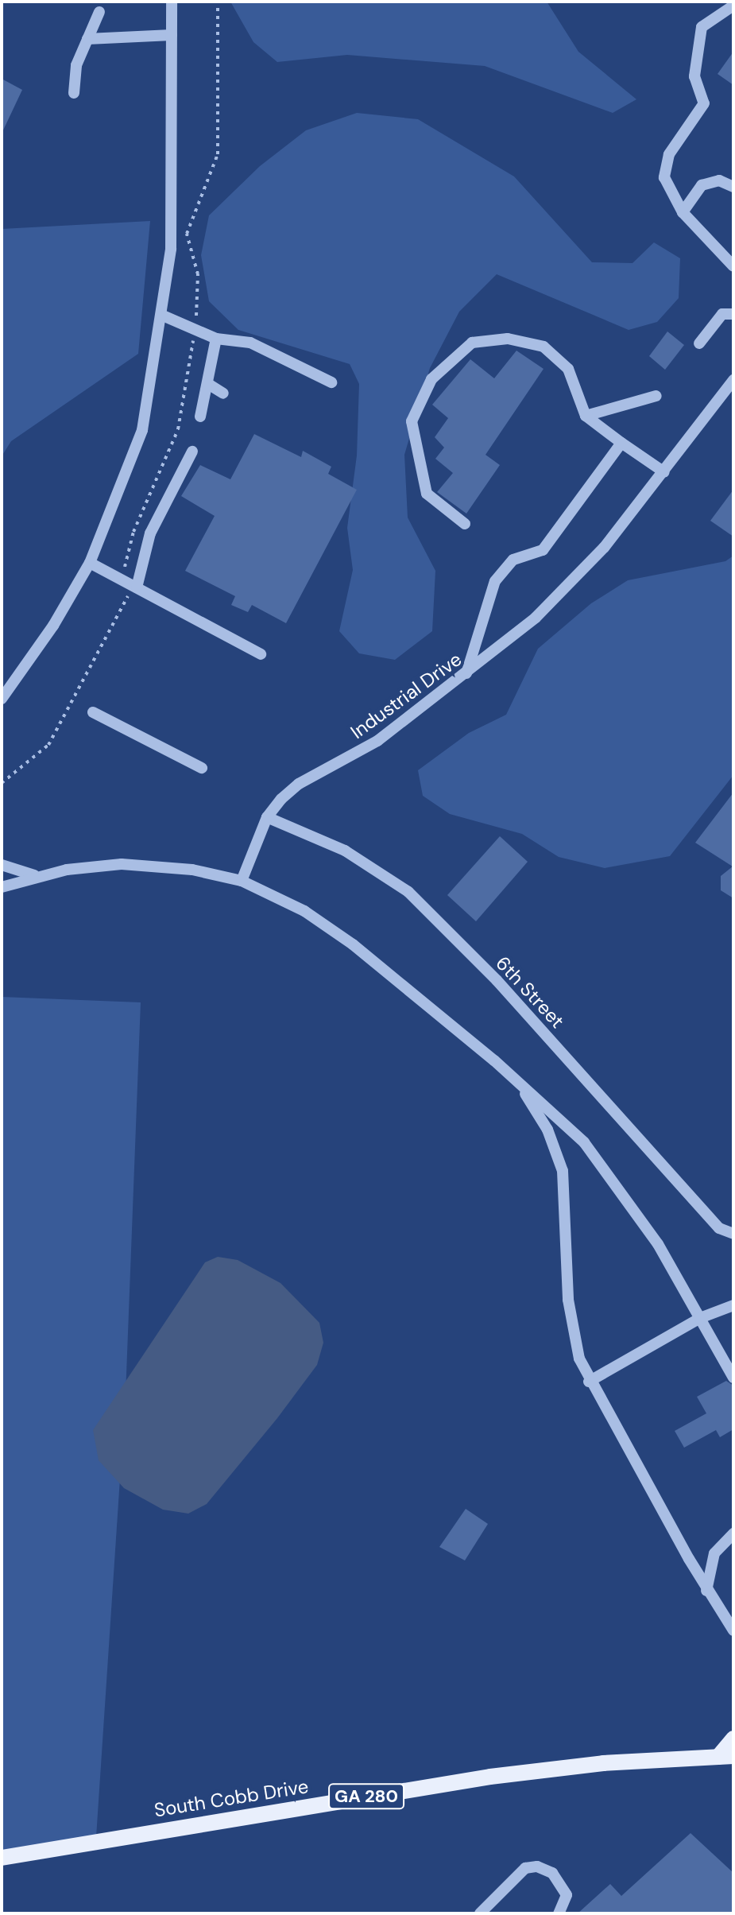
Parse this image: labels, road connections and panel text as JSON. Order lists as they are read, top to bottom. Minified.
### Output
{"streets":{"main road":["GA 280","South Cobb Drive"],"street":["Industrial Drive","6th Street"]},"crossings":[["Industrial Drive","6th Street"]]}
